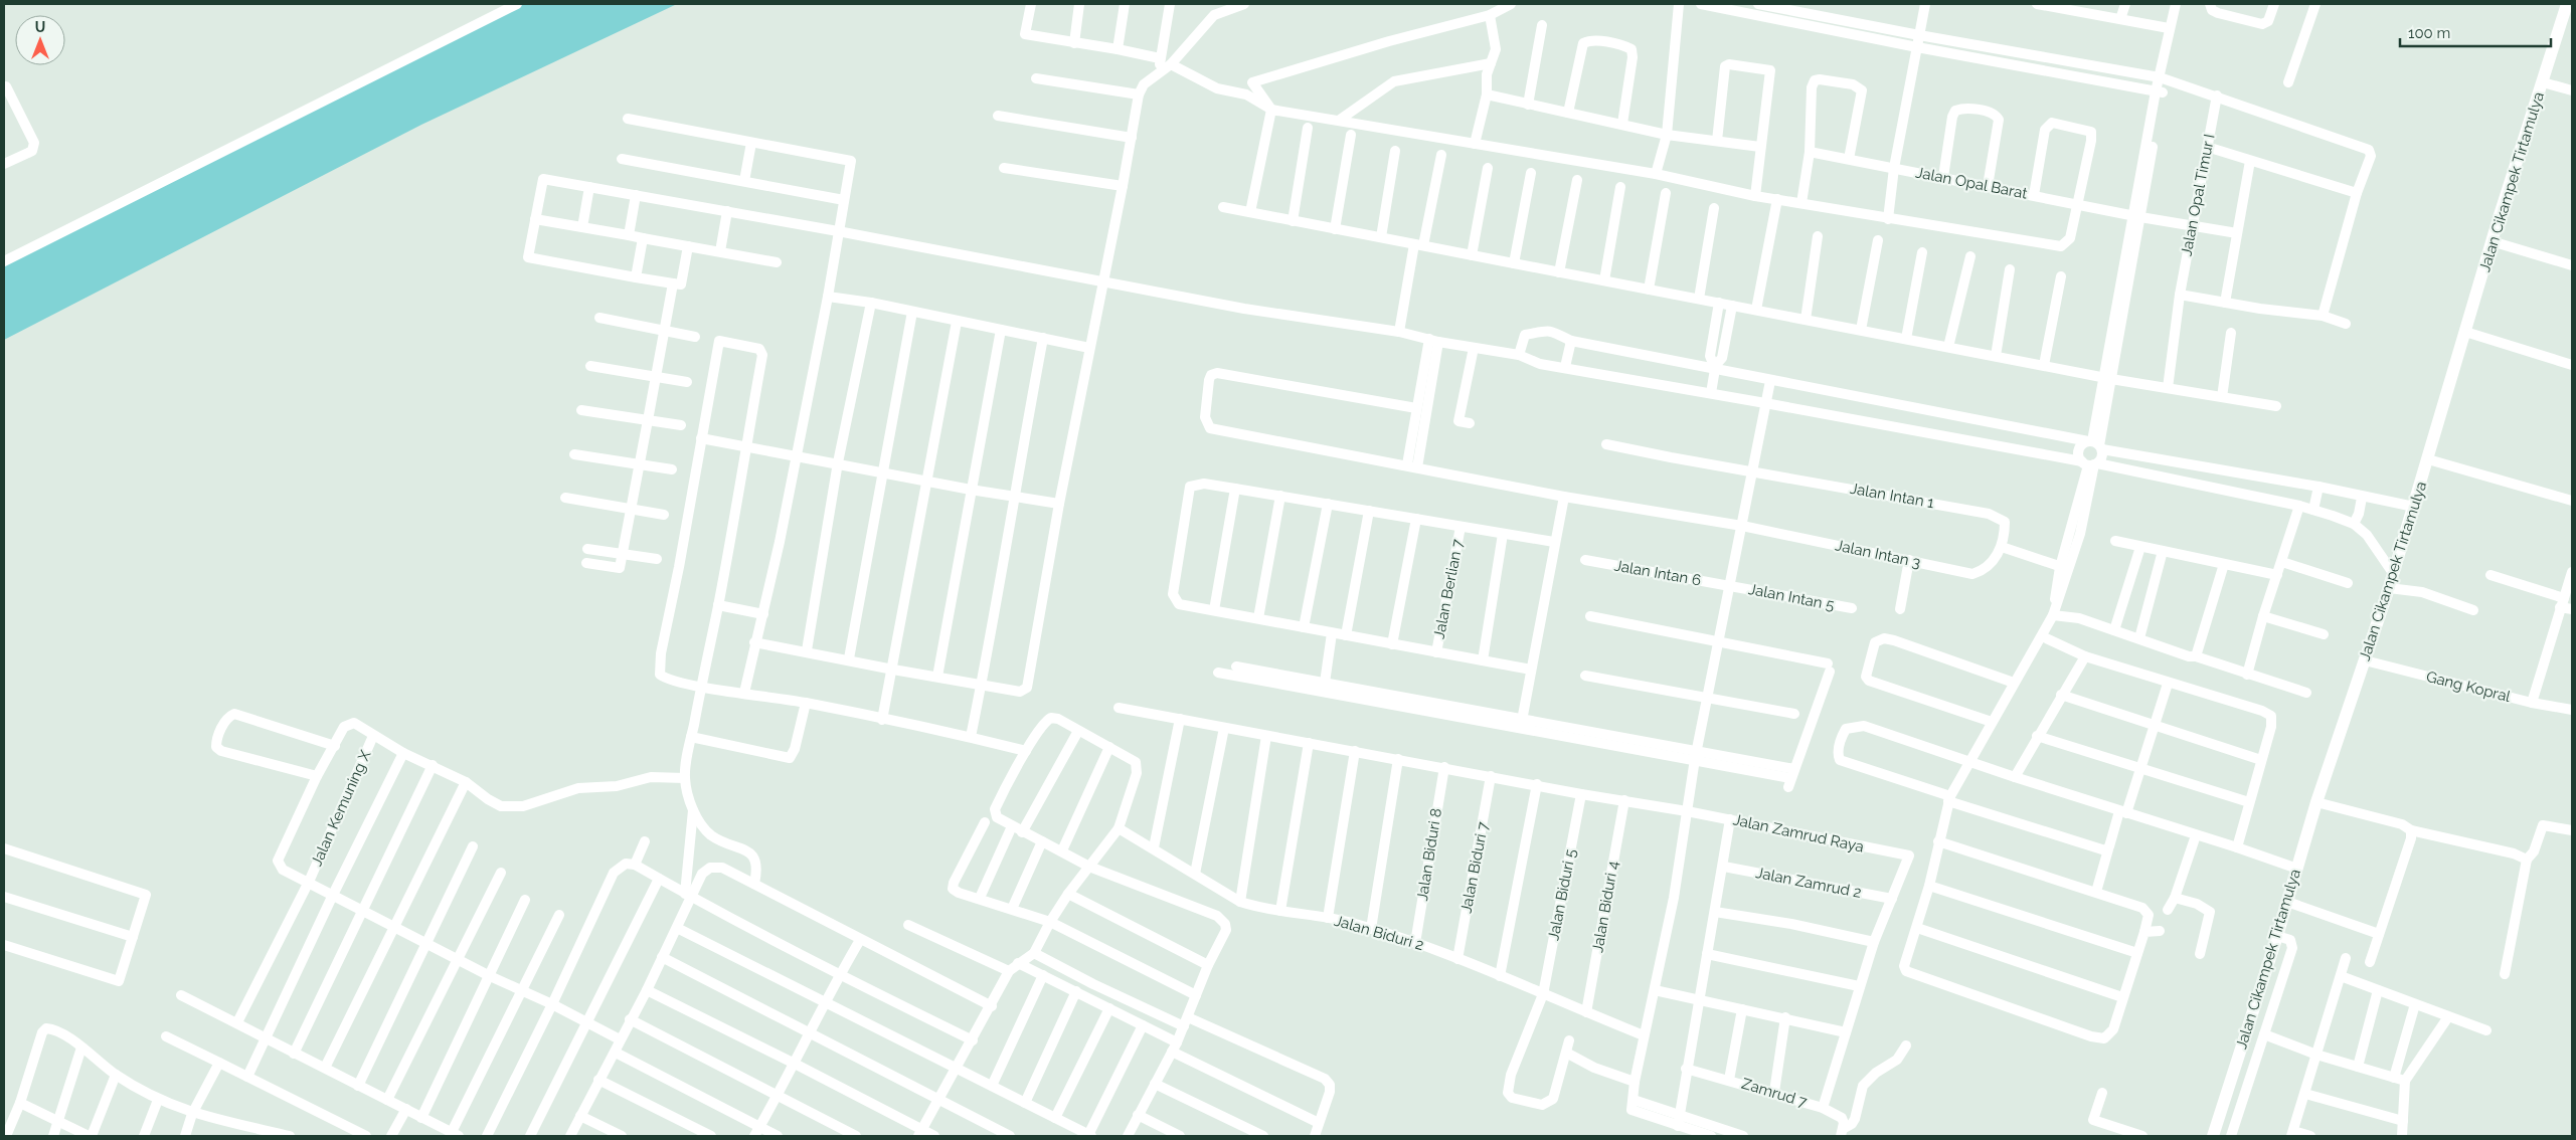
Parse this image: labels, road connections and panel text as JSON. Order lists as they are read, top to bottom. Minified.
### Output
{"streets":{"street":["Jalan Cikampek Tirtamulya","Jalan Opal Barat","Jalan Opal Timur I","Jalan Intan 1","Jalan Intan 3","Jalan Intan 6","Jalan Berlian 7","Jalan Intan 5","Gang Kopral","Jalan Kemuning X","Jalan Zamrud Raya","Jalan Biduri 8","Jalan Biduri 7","Jalan Zamrud 2","Jalan Biduri 5","Jalan Biduri 4","Jalan Biduri 2","Zamrud 7"]},"crossings":[["Jalan Cikampek Tirtamulya","Gang Kopral"],["Jalan Opal Barat","Jalan Opal Timur I"],["Jalan Intan 1","Jalan Intan 3"],["Jalan Intan 6","Jalan Intan 5"],["Jalan Zamrud Raya","Jalan Biduri 8"],["Jalan Zamrud Raya","Jalan Biduri 7"],["Jalan Zamrud Raya","Jalan Zamrud 2"],["Jalan Zamrud Raya","Jalan Biduri 5"],["Jalan Zamrud Raya","Jalan Biduri 4"],["Jalan Biduri 8","Jalan Biduri 2"],["Jalan Biduri 7","Jalan Biduri 2"],["Jalan Biduri 5","Jalan Biduri 2"],["Jalan Biduri 4","Jalan Biduri 2"]],"scale_bar":"100 m","north":"top"}
